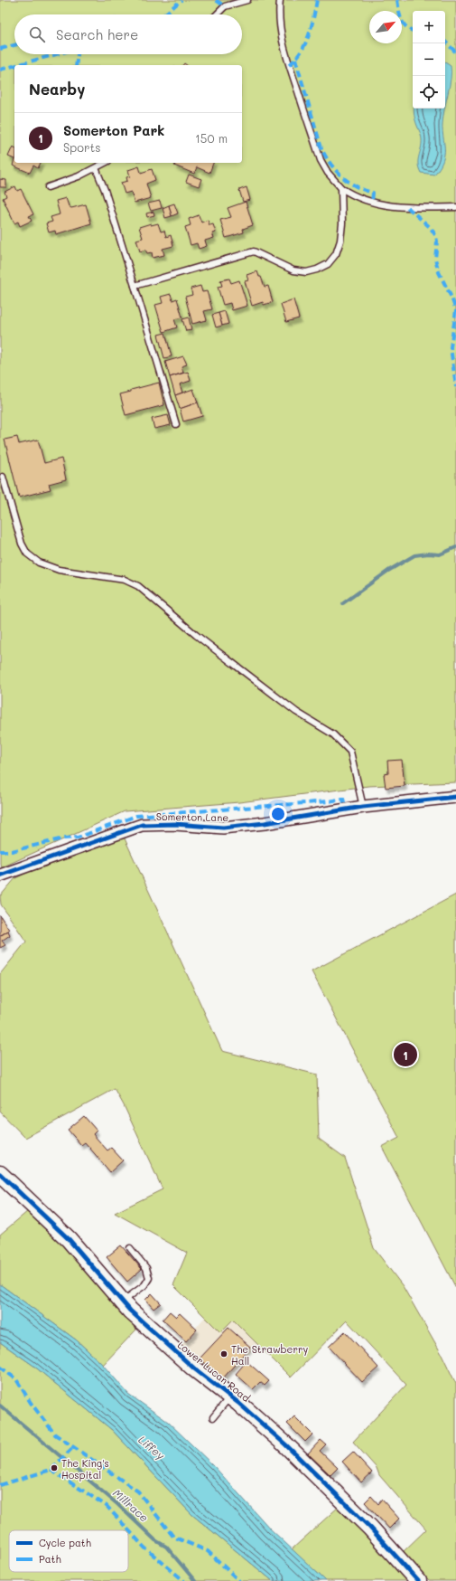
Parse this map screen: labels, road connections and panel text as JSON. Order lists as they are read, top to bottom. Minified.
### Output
{"streets":{"street":["Somerton Lane","Lower Lucan Road"]},"water":["Liffey","Millrace"],"places":["The Strawberry Hall","The King's Hospital"],"legend":["Cycle path","Path"],"north":"top right","page":{"map_buttons":["+","−"],"search":"Search here","heading":"Nearby","list":[{"mark":"1","name":"Somerton Park","note":"Sports","value":"150 m"}],"pins":"1"}}
